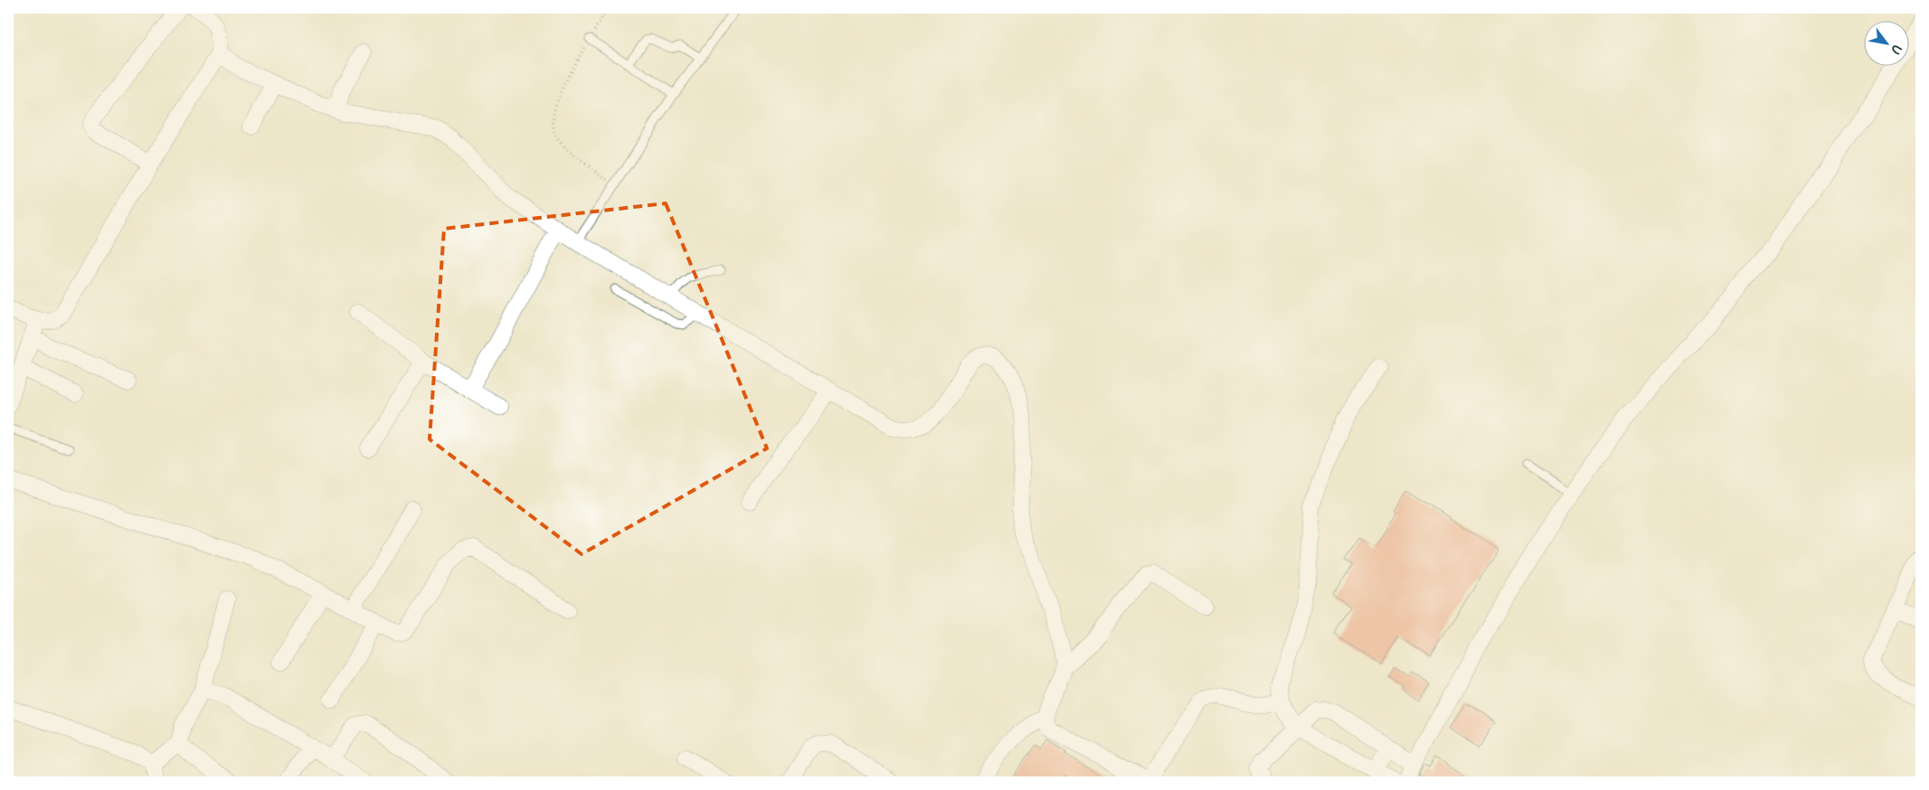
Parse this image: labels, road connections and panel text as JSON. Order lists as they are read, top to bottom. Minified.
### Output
{"north":"bottom right"}
